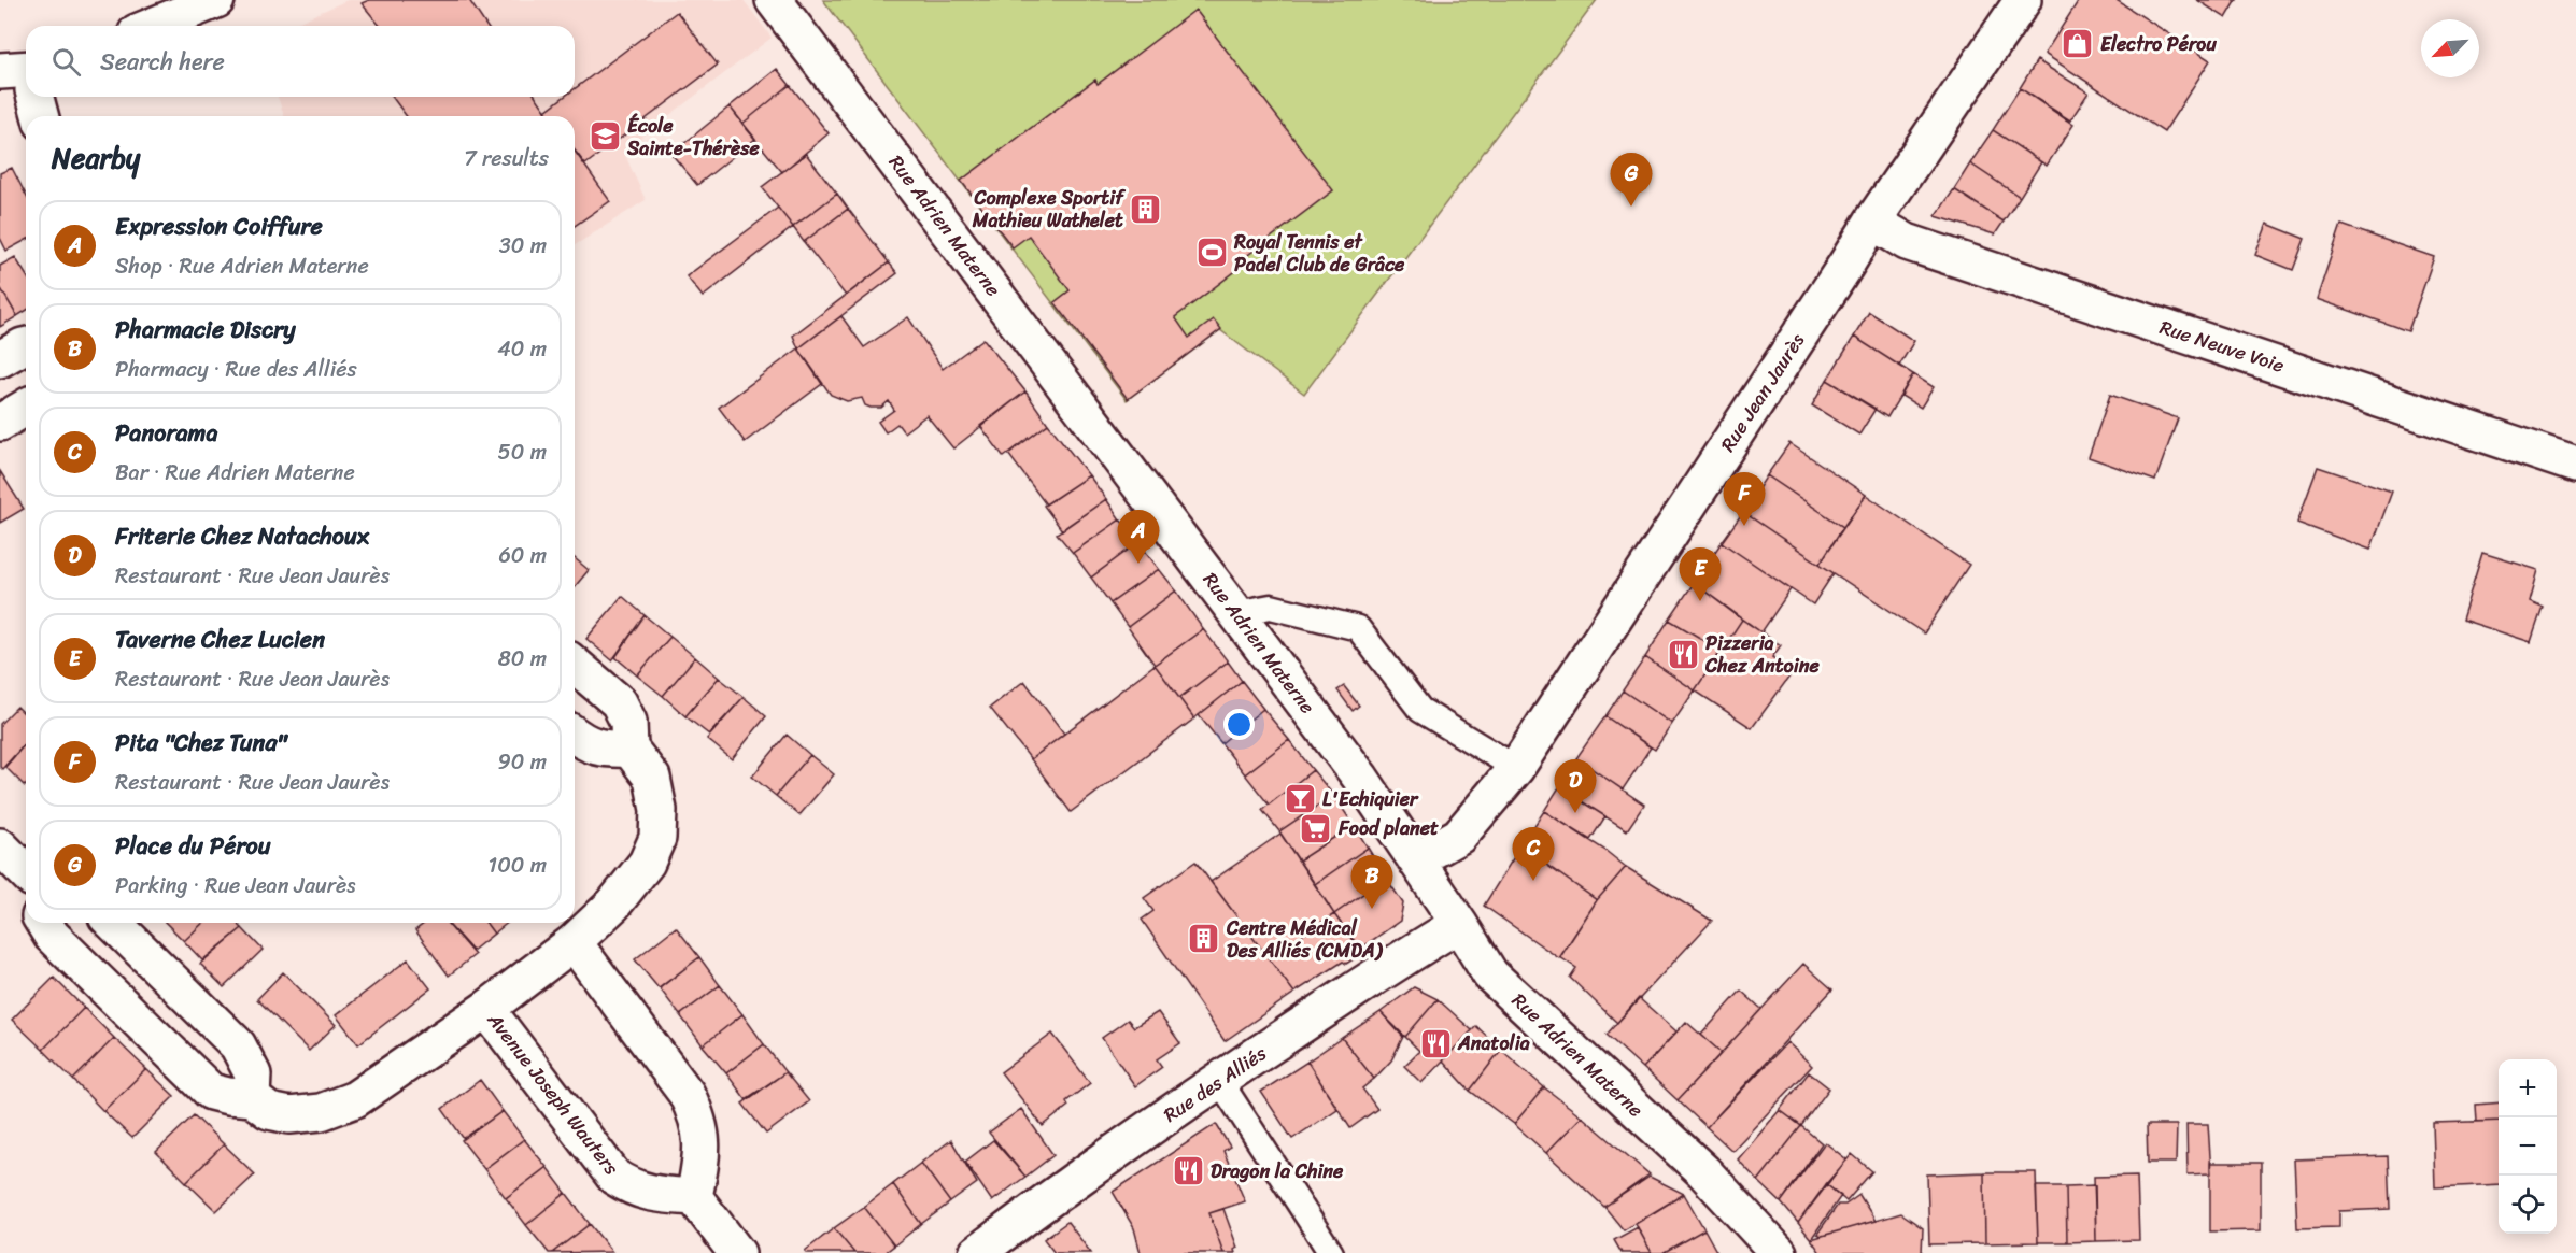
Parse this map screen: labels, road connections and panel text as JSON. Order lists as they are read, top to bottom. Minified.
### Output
{"streets":{"street":["Rue Adrien Materne","Rue Neuve Voie","Rue Jean Jaurès","Rue des Alliés","Avenue Joseph Wauters"]},"crossings":[["Rue Adrien Materne","Rue Jean Jaurès"],["Rue Adrien Materne","Rue des Alliés"],["Rue Neuve Voie","Rue Jean Jaurès"]],"places":{"shop":["Electro Pérou"],"school or university":["École Sainte-Thérèse"],"building":["Complexe Sportif Mathieu Wathelet","Centre Médical Des Alliés (CMDA)"],"sports":["Royal Tennis et Padel Club de Grâce"],"restaurant":["Pizzeria Chez Antoine","Anatolia","Dragon la Chine"],"bar":["L'Echiquier"],"supermarket":["Food planet"]},"north":"bottom left","page":{"search":"Search here","heading":["Nearby","7 results"],"pins":["G","F","A","E","D","C","B"],"list":[{"mark":"A","name":"Expression Coiffure","note":"Shop · Rue Adrien Materne","value":"30 m"},{"mark":"B","name":"Pharmacie Discry","note":"Pharmacy · Rue des Alliés","value":"40 m"},{"mark":"C","name":"Panorama","note":"Bar · Rue Adrien Materne","value":"50 m"},{"mark":"D","name":"Friterie Chez Natachoux","note":"Restaurant · Rue Jean Jaurès","value":"60 m"},{"mark":"E","name":"Taverne Chez Lucien","note":"Restaurant · Rue Jean Jaurès","value":"80 m"},{"mark":"F","name":"Pita \"Chez Tuna\"","note":"Restaurant · Rue Jean Jaurès","value":"90 m"},{"mark":"G","name":"Place du Pérou","note":"Parking · Rue Jean Jaurès","value":"100 m"}],"map_buttons":["+","−"]}}
